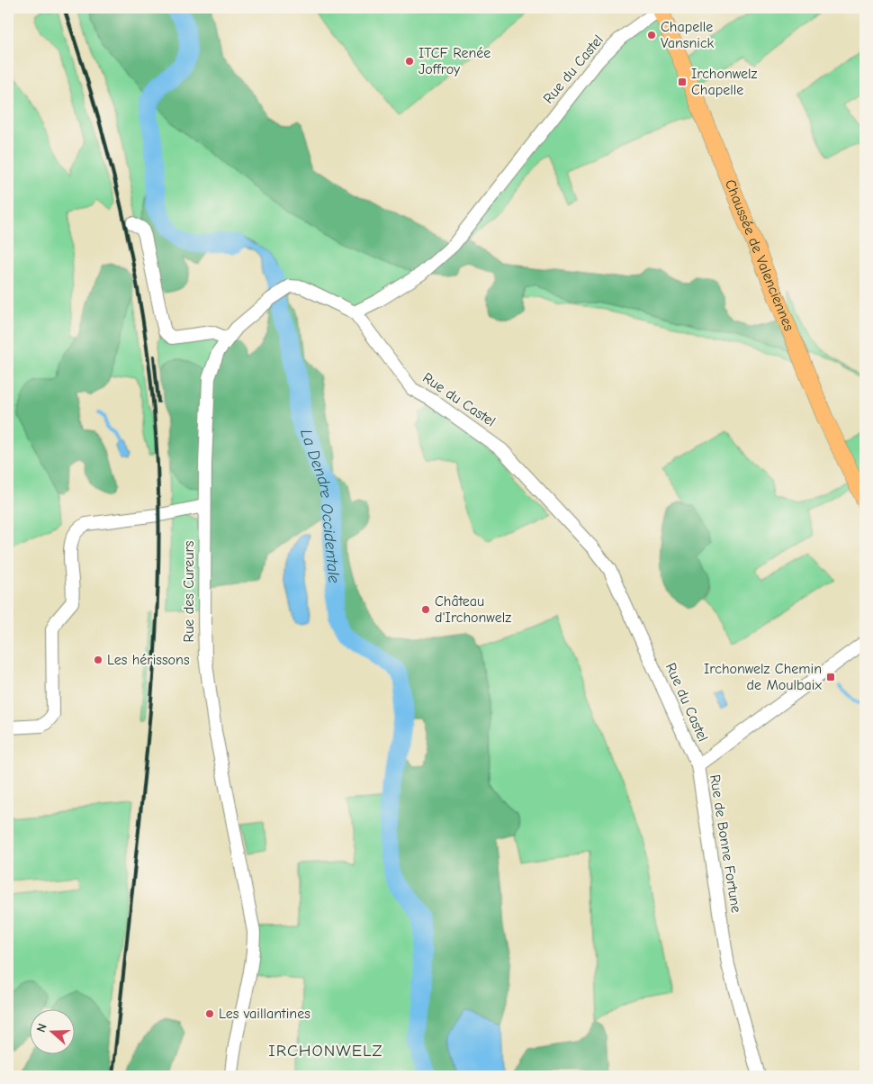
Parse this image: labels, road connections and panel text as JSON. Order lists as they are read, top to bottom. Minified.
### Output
{"streets":{"main road":["Chaussée de Valenciennes"],"street":["Rue du Castel","Rue des Cureurs","Rue de Bonne Fortune"]},"crossings":[["Rue du Castel","Chaussée de Valenciennes"],["Rue du Castel","Rue des Cureurs"],["Rue du Castel","Rue de Bonne Fortune"]],"districts":["IRCHONWELZ"],"water":["La Dendre Occidentale"],"places":{"other":["Chapelle Vansnick","ITCF Renée Joffroy","Château d'Irchonwelz","Les hérissons","Les vaillantines"],"transit":["Irchonwelz Chapelle","Irchonwelz Chemin de Moulbaix"]},"north":"left"}
